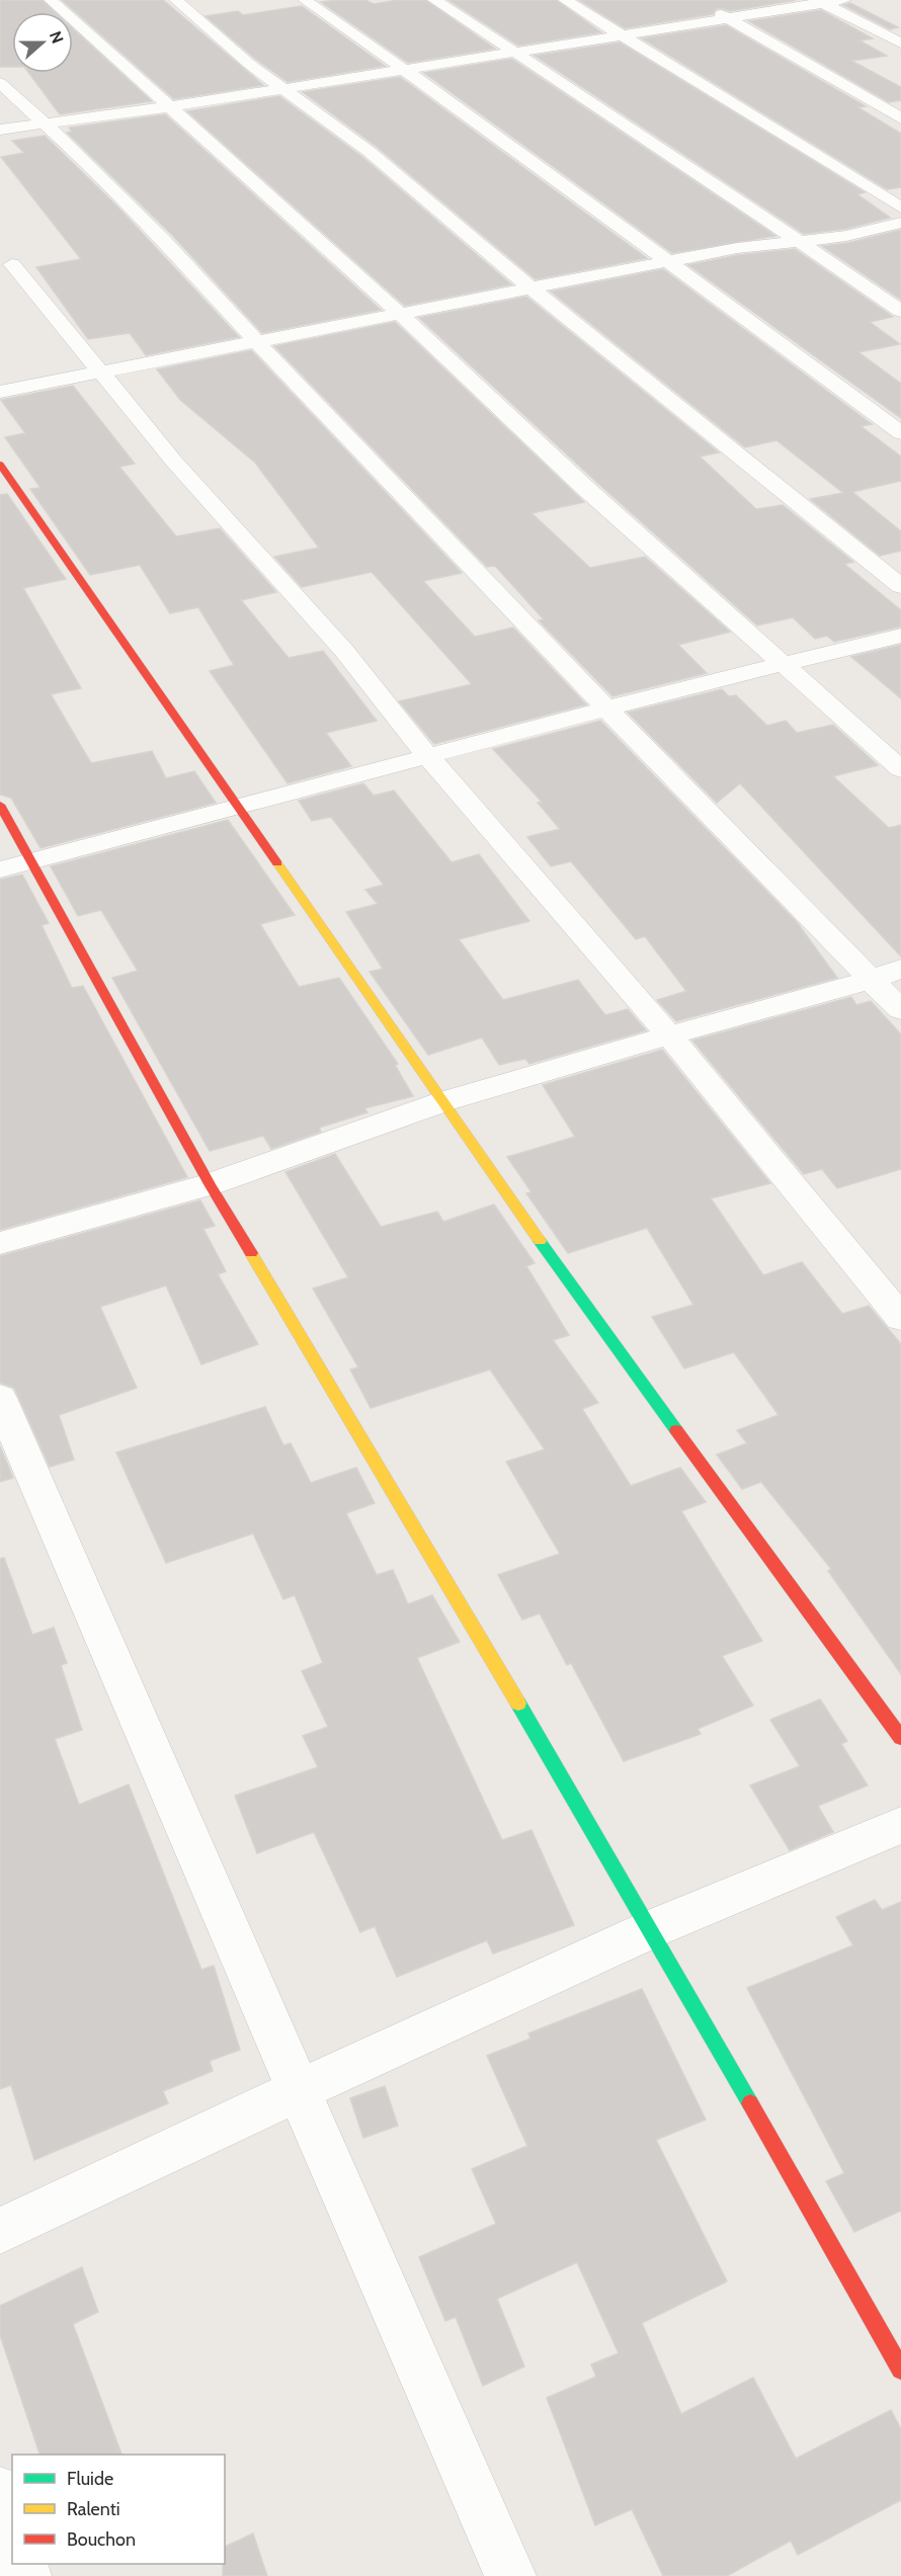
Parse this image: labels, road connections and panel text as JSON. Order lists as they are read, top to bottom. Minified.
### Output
{"legend":["Fluide","Ralenti","Bouchon"],"north":"right"}
